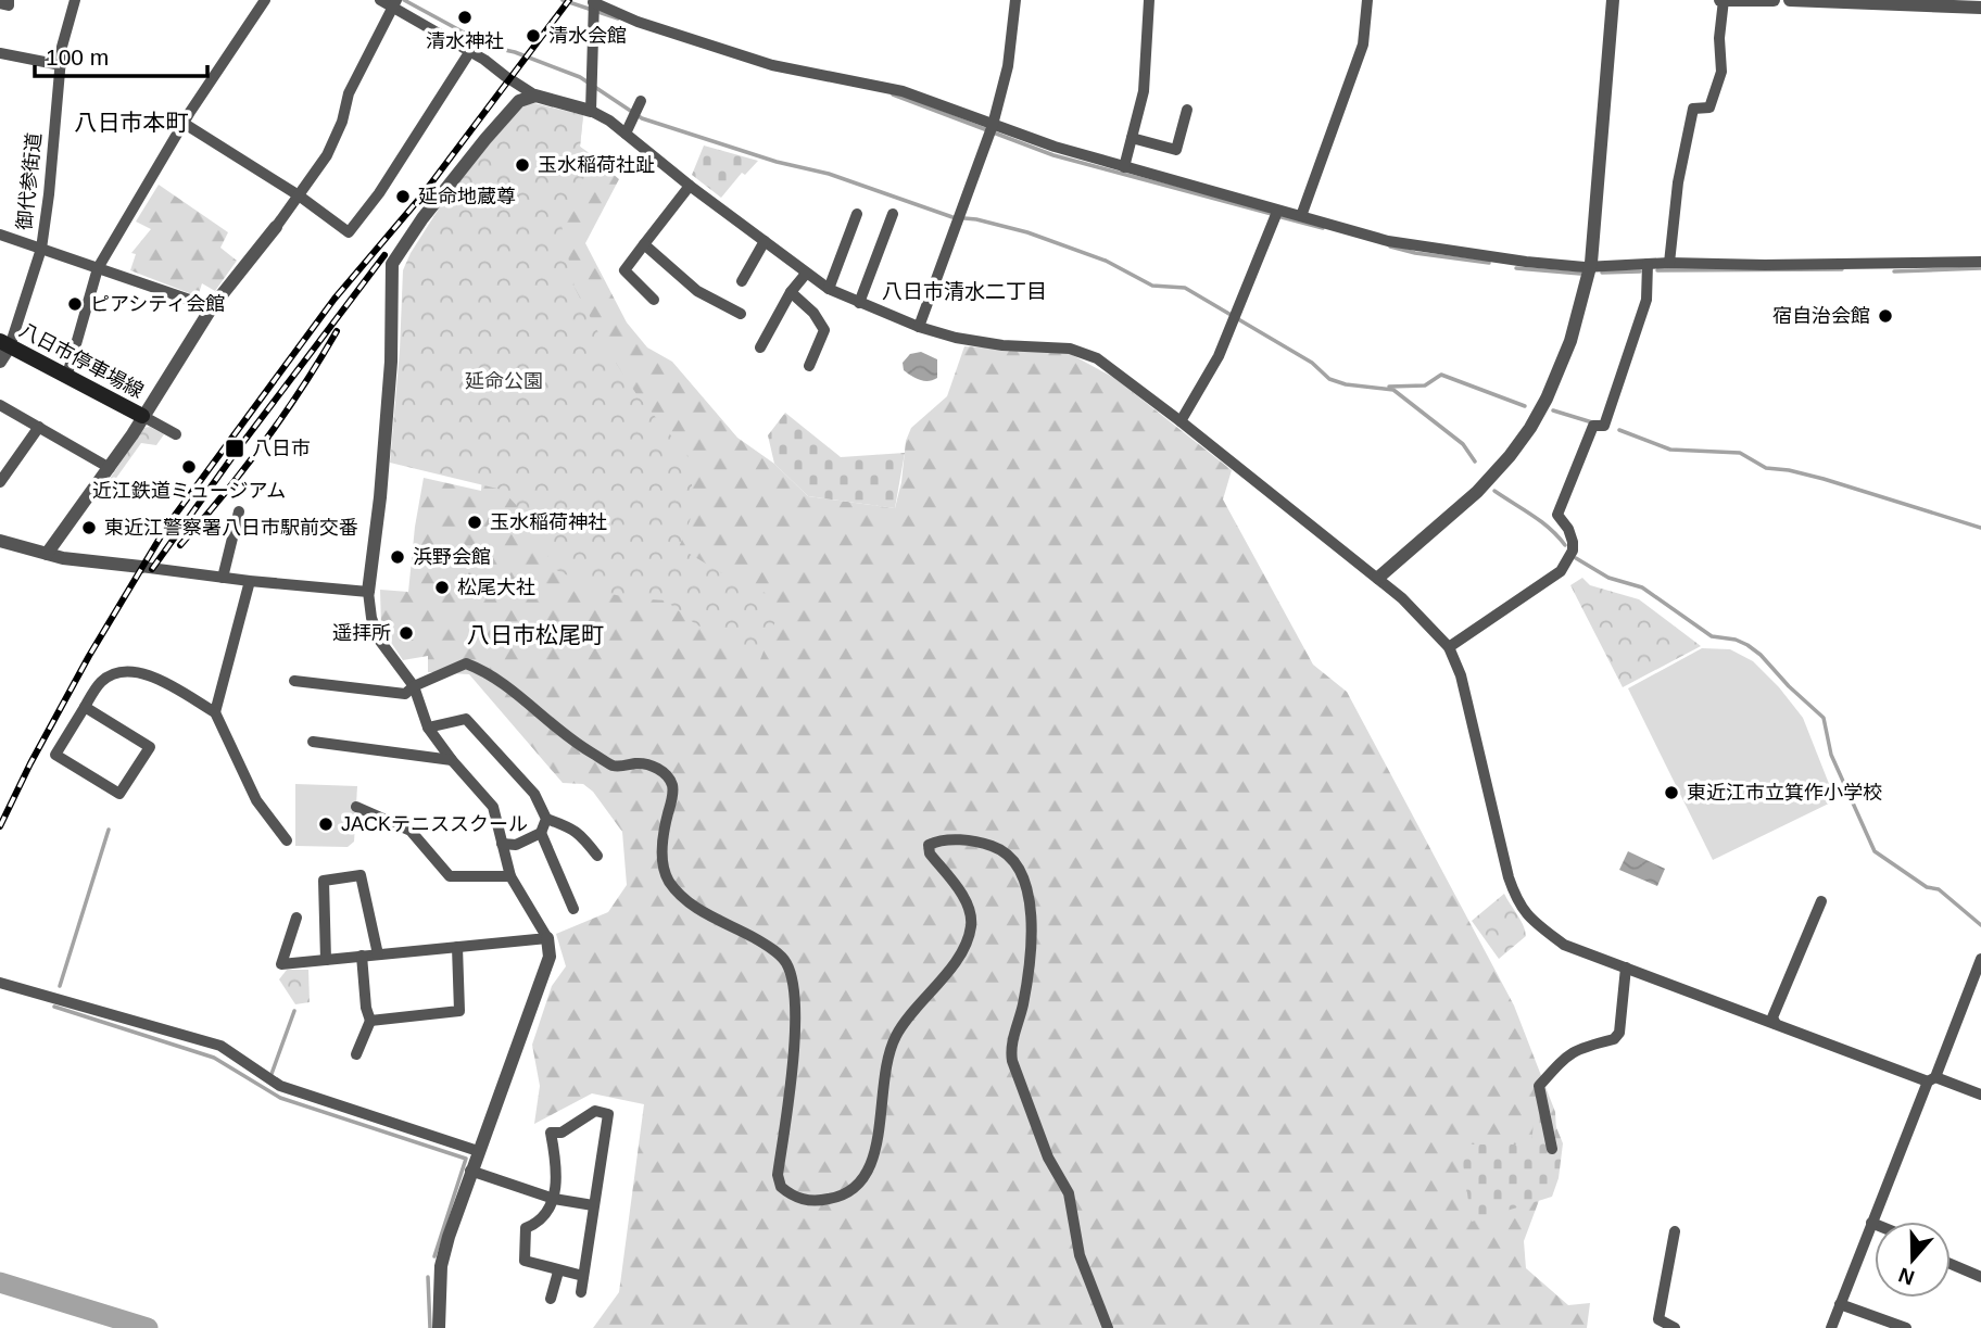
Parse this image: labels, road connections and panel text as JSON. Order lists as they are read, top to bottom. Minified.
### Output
{"streets":{"main road":["八日市停車場線"],"street":["御代参街道"]},"crossings":[["御代参街道","八日市停車場線"]],"districts":["八日市本町","八日市清水二丁目","八日市松尾町"],"parks":["延命公園"],"places":{"other":["清水神社","清水会館","玉水稲荷社趾","延命地蔵尊","ピアシティ会館","宿自治会館","近江鉄道ミュージアム","玉水稲荷神社","東近江警察署八日市駅前交番","浜野会館","松尾大社","遥拝所","東近江市立箕作小学校","JACKテニススクール"],"transit":["八日市"]},"scale_bar":"100 m","north":"bottom"}
